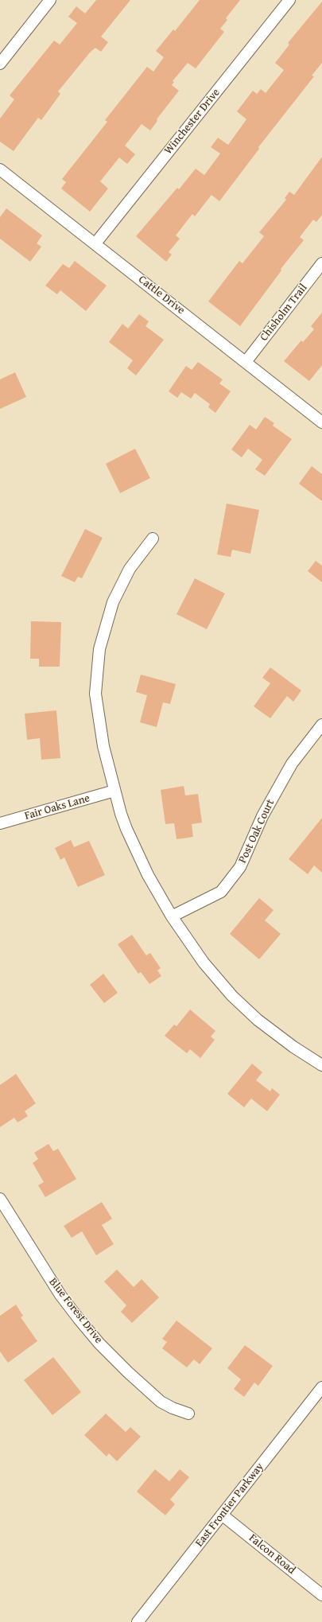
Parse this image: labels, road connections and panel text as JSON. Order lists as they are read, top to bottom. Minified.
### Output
{"streets":{"street":["Winchester Drive","Cattle Drive","Chisholm Trail","Fair Oaks Lane","Post Oak Court","Blue Forest Drive","East Frontier Parkway","Falcon Road"]},"crossings":[["Winchester Drive","Cattle Drive"],["Cattle Drive","Chisholm Trail"],["East Frontier Parkway","Falcon Road"]]}
